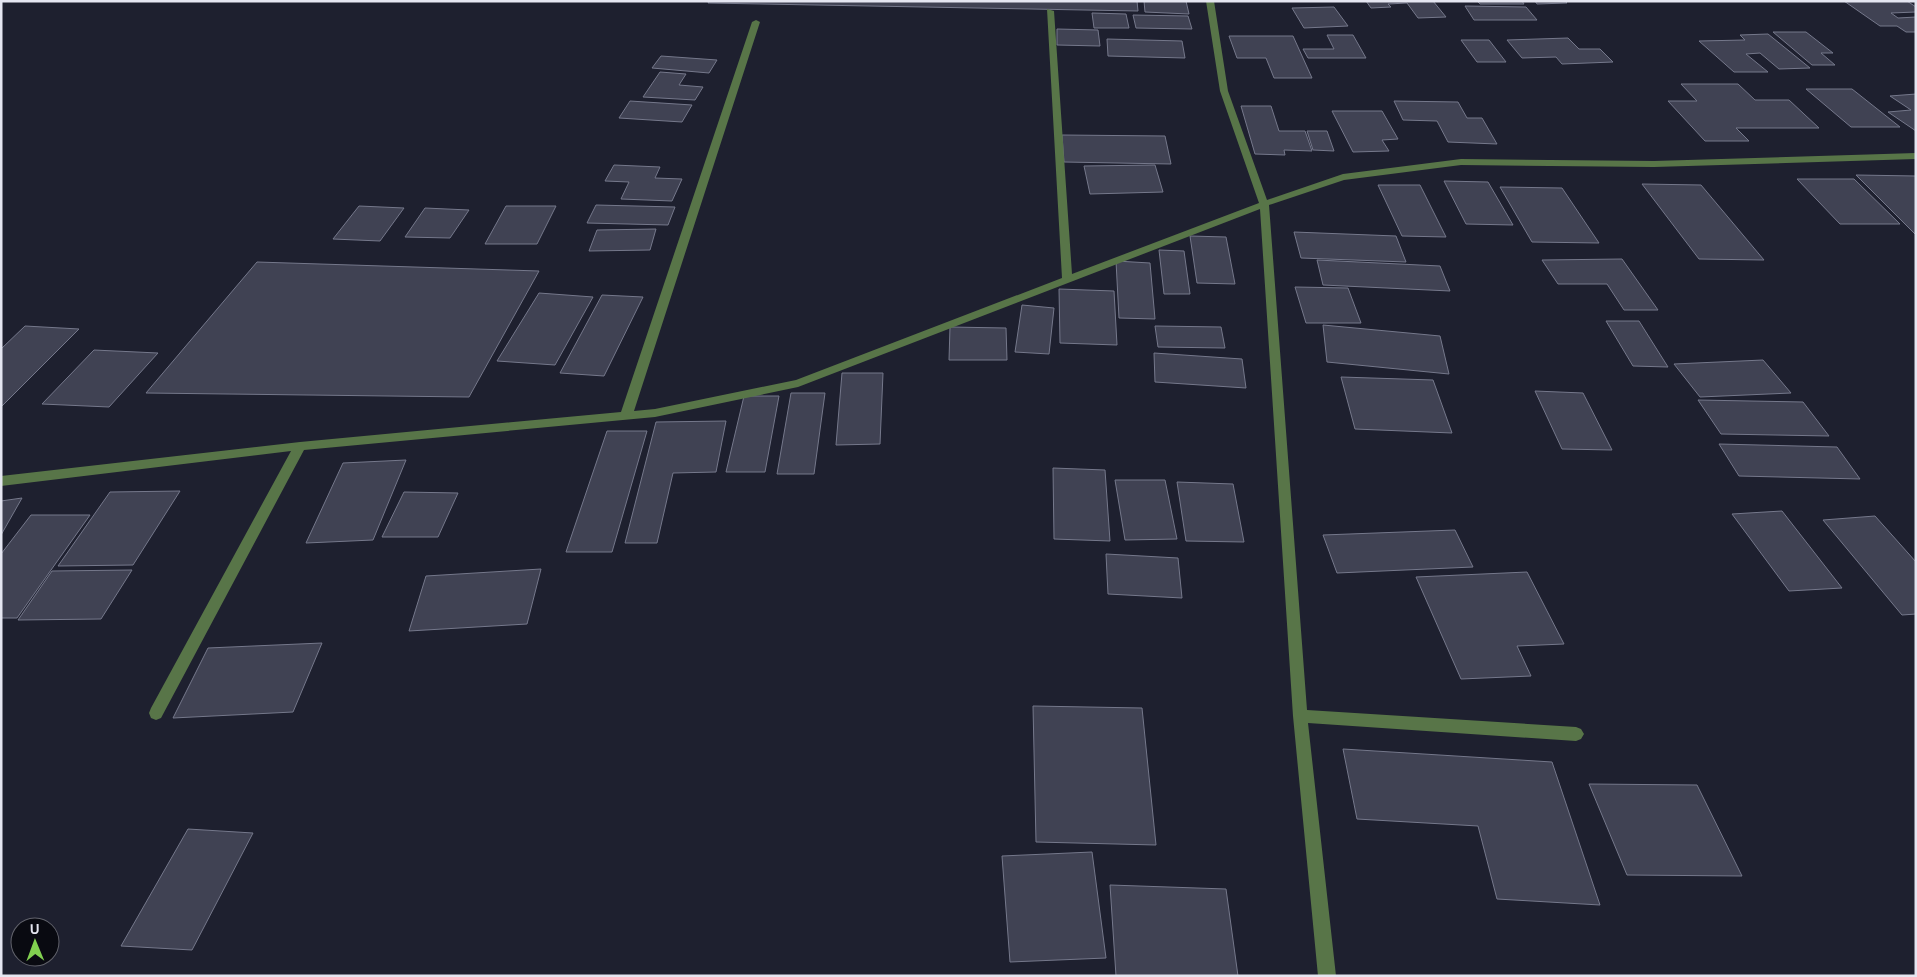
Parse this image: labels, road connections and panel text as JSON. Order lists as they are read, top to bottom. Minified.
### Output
{"north":"top"}
